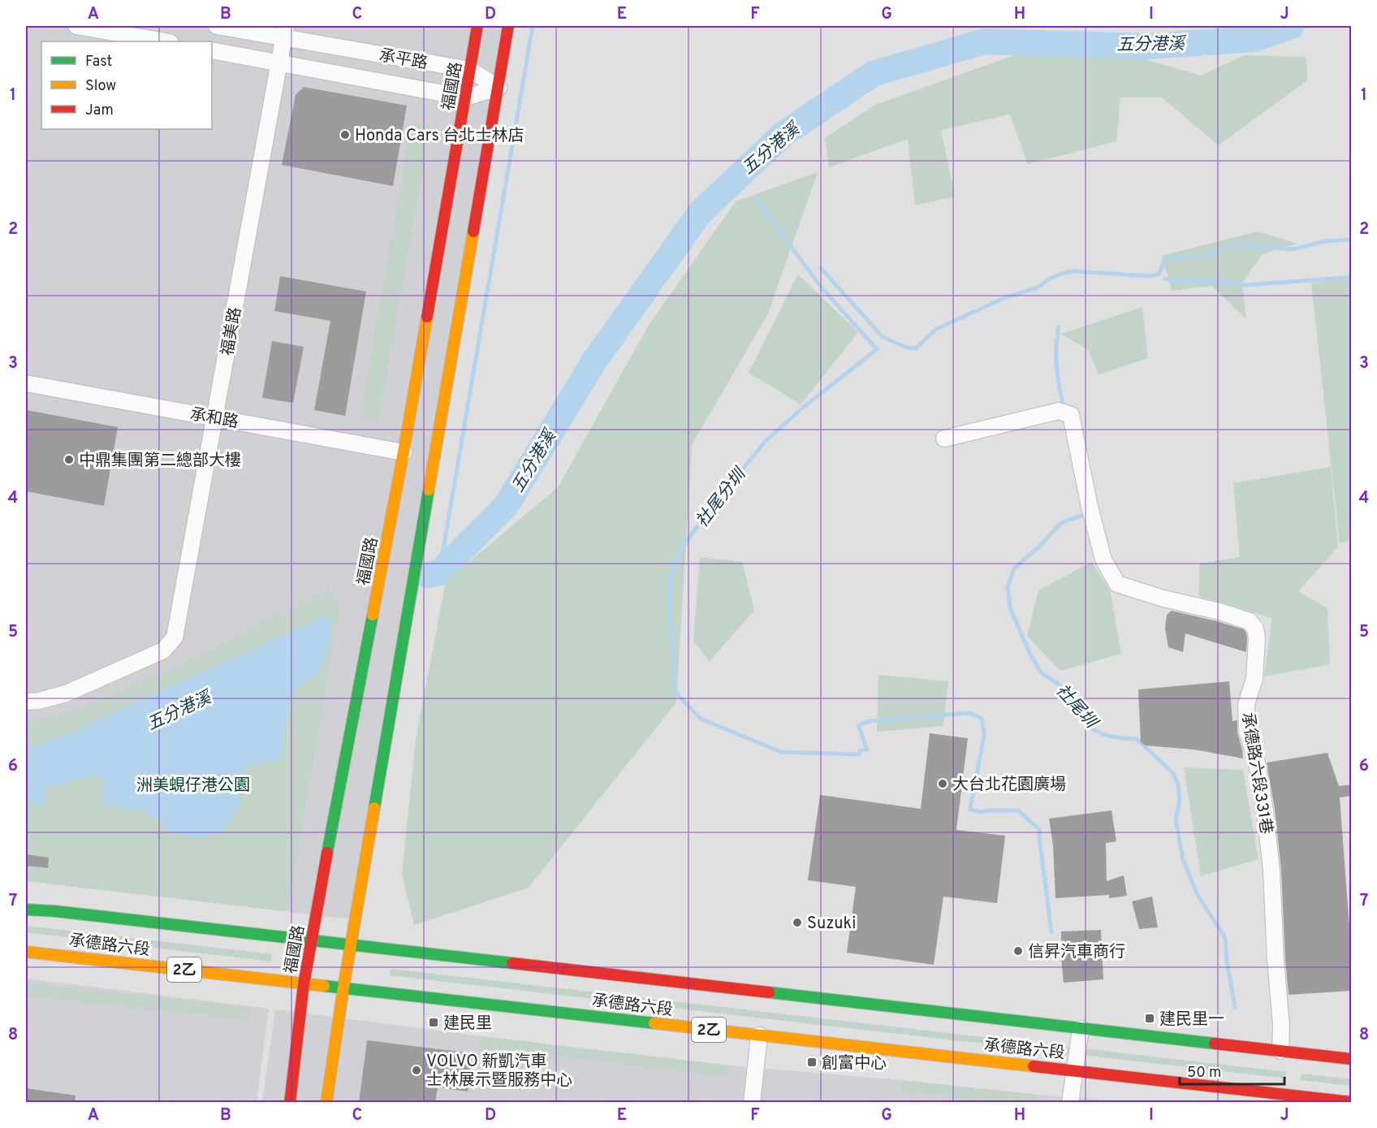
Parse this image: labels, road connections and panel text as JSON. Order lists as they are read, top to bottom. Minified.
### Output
{"streets":{"main road":["福國路","承德路六段","2乙"],"street":["承平路","福美路","承和路","承德路六段331巷"]},"crossings":[["承平路","福國路"],["承平路","福美路"],["福國路","承和路"],["福國路","承德路六段"],["福美路","承和路"],["承德路六段331巷","承德路六段"]],"water":["五分港溪","社尾分圳","社尾圳"],"parks":["洲美蜆仔港公園"],"places":{"other":["Honda Cars 台北士林店","中鼎集團第二總部大樓","大台北花園廣場","Suzuki","信昇汽車商行","VOLVO 新凱汽車 士林展示暨服務中心"],"transit":["建民里一","建民里","創富中心"]},"legend":["Fast","Slow","Jam"],"scale_bar":"50 m","grid":{"columns":["A","B","C","D","E","F","G","H","I","J"],"rows":["1","2","3","4","5","6","7","8"]}}
